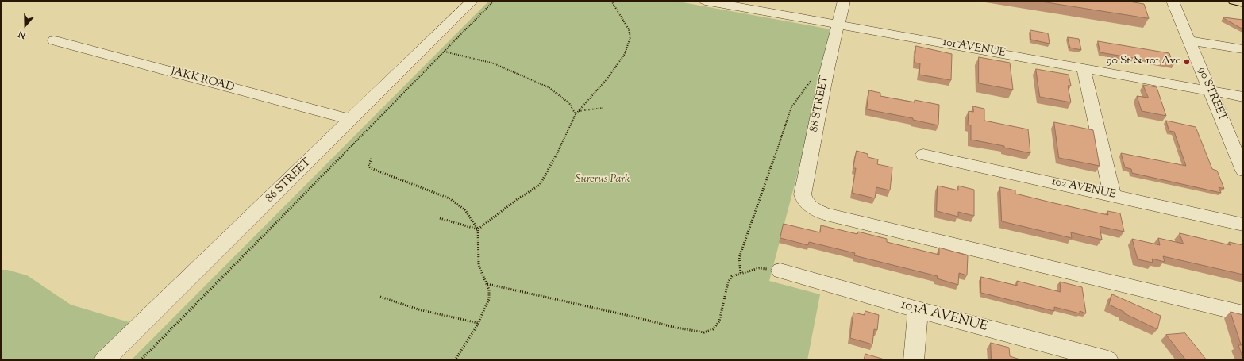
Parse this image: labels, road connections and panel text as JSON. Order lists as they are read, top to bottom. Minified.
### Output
{"streets":{"street":["101 AVENUE","JAKK ROAD","90 STREET","88 STREET","86 STREET","102 AVENUE","103A AVENUE"]},"crossings":[["101 AVENUE","90 STREET"],["101 AVENUE","88 STREET"],["JAKK ROAD","86 STREET"]],"parks":["Surerus Park"],"places":["90 St & 101 Ave"],"north":"bottom"}
